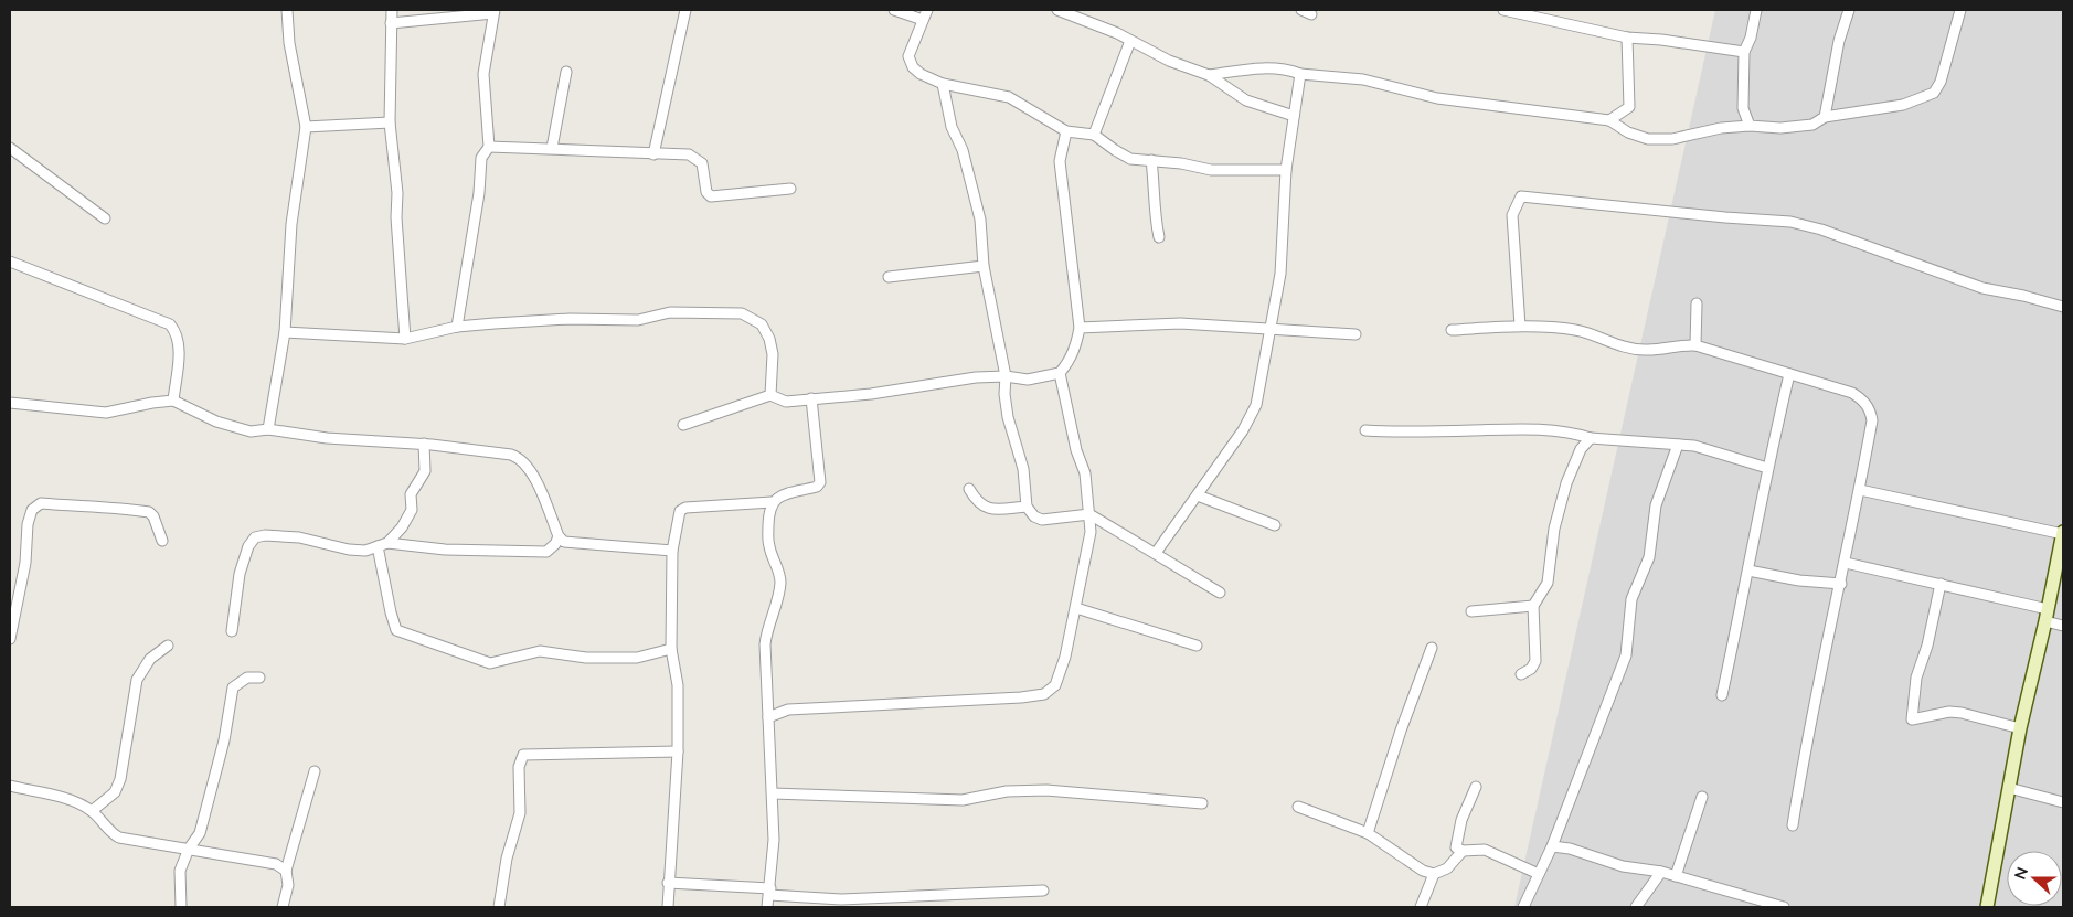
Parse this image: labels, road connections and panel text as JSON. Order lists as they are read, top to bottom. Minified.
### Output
{"north":"left"}
